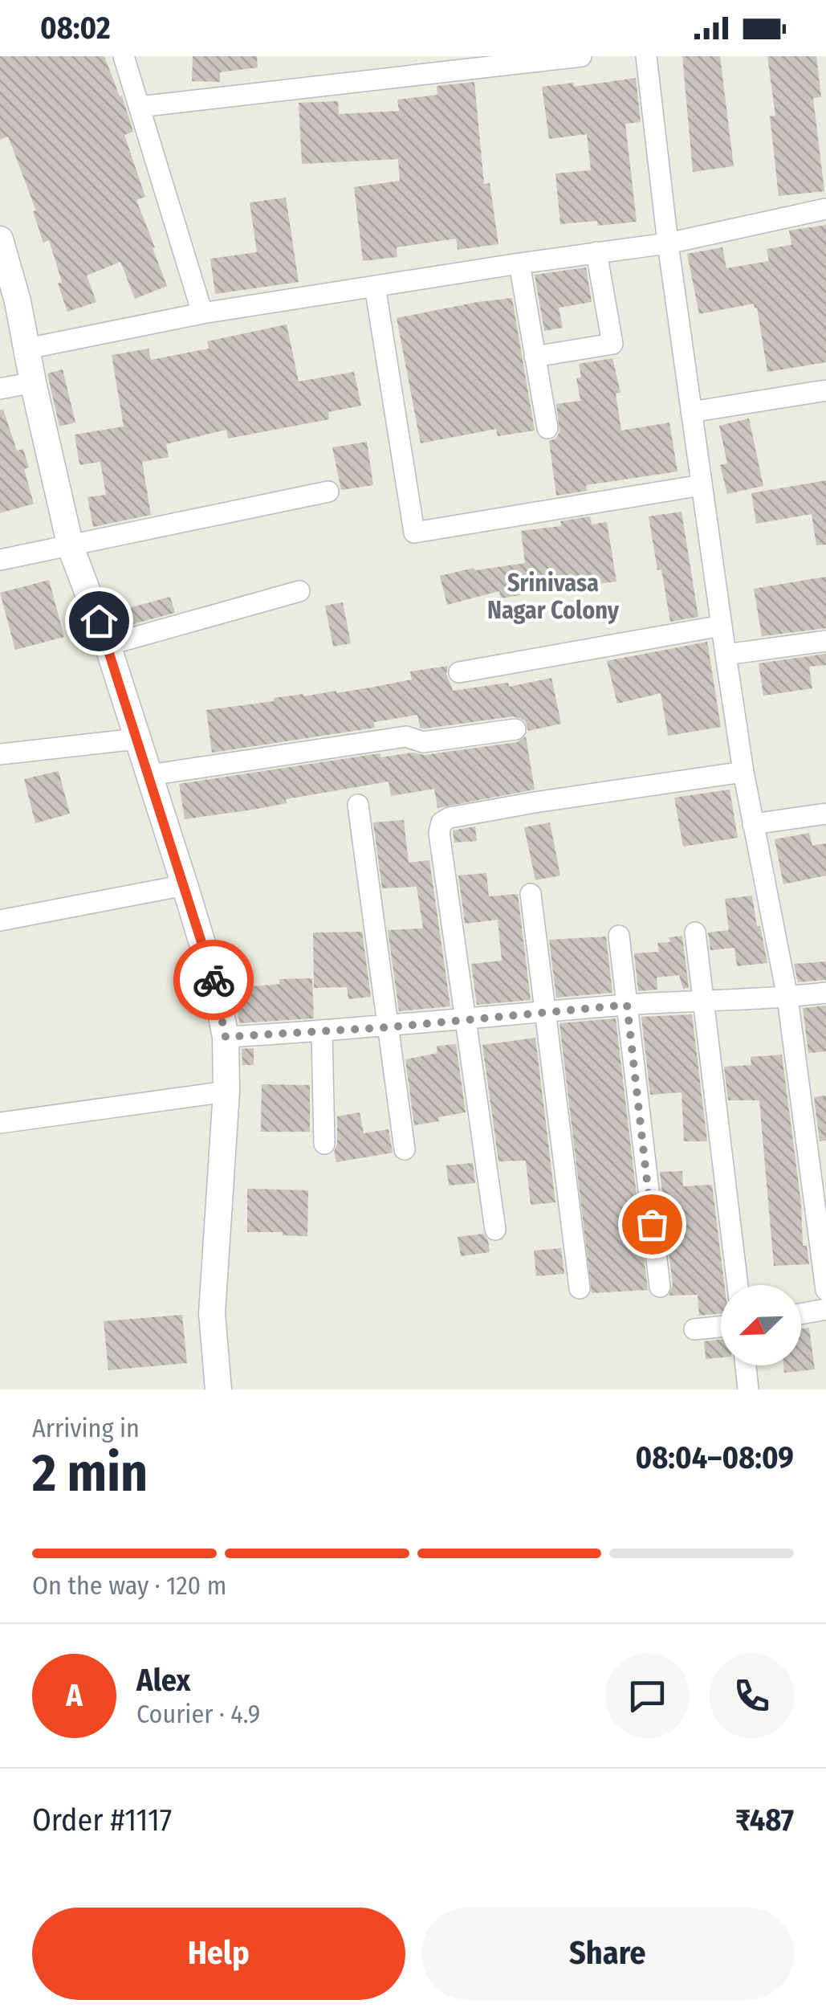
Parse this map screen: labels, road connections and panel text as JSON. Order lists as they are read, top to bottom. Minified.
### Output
{"districts":["Srinivasa Nagar Colony"],"north":"bottom left","page":{"status":"08:02","heading":["2 min","Arriving in","08:04–08:09"],"panel":["Alex","Courier · 4.9","Order #1117","₹487"],"bar":"On the way · 120 m","round":"A","buttons":["Help","Share"]}}
